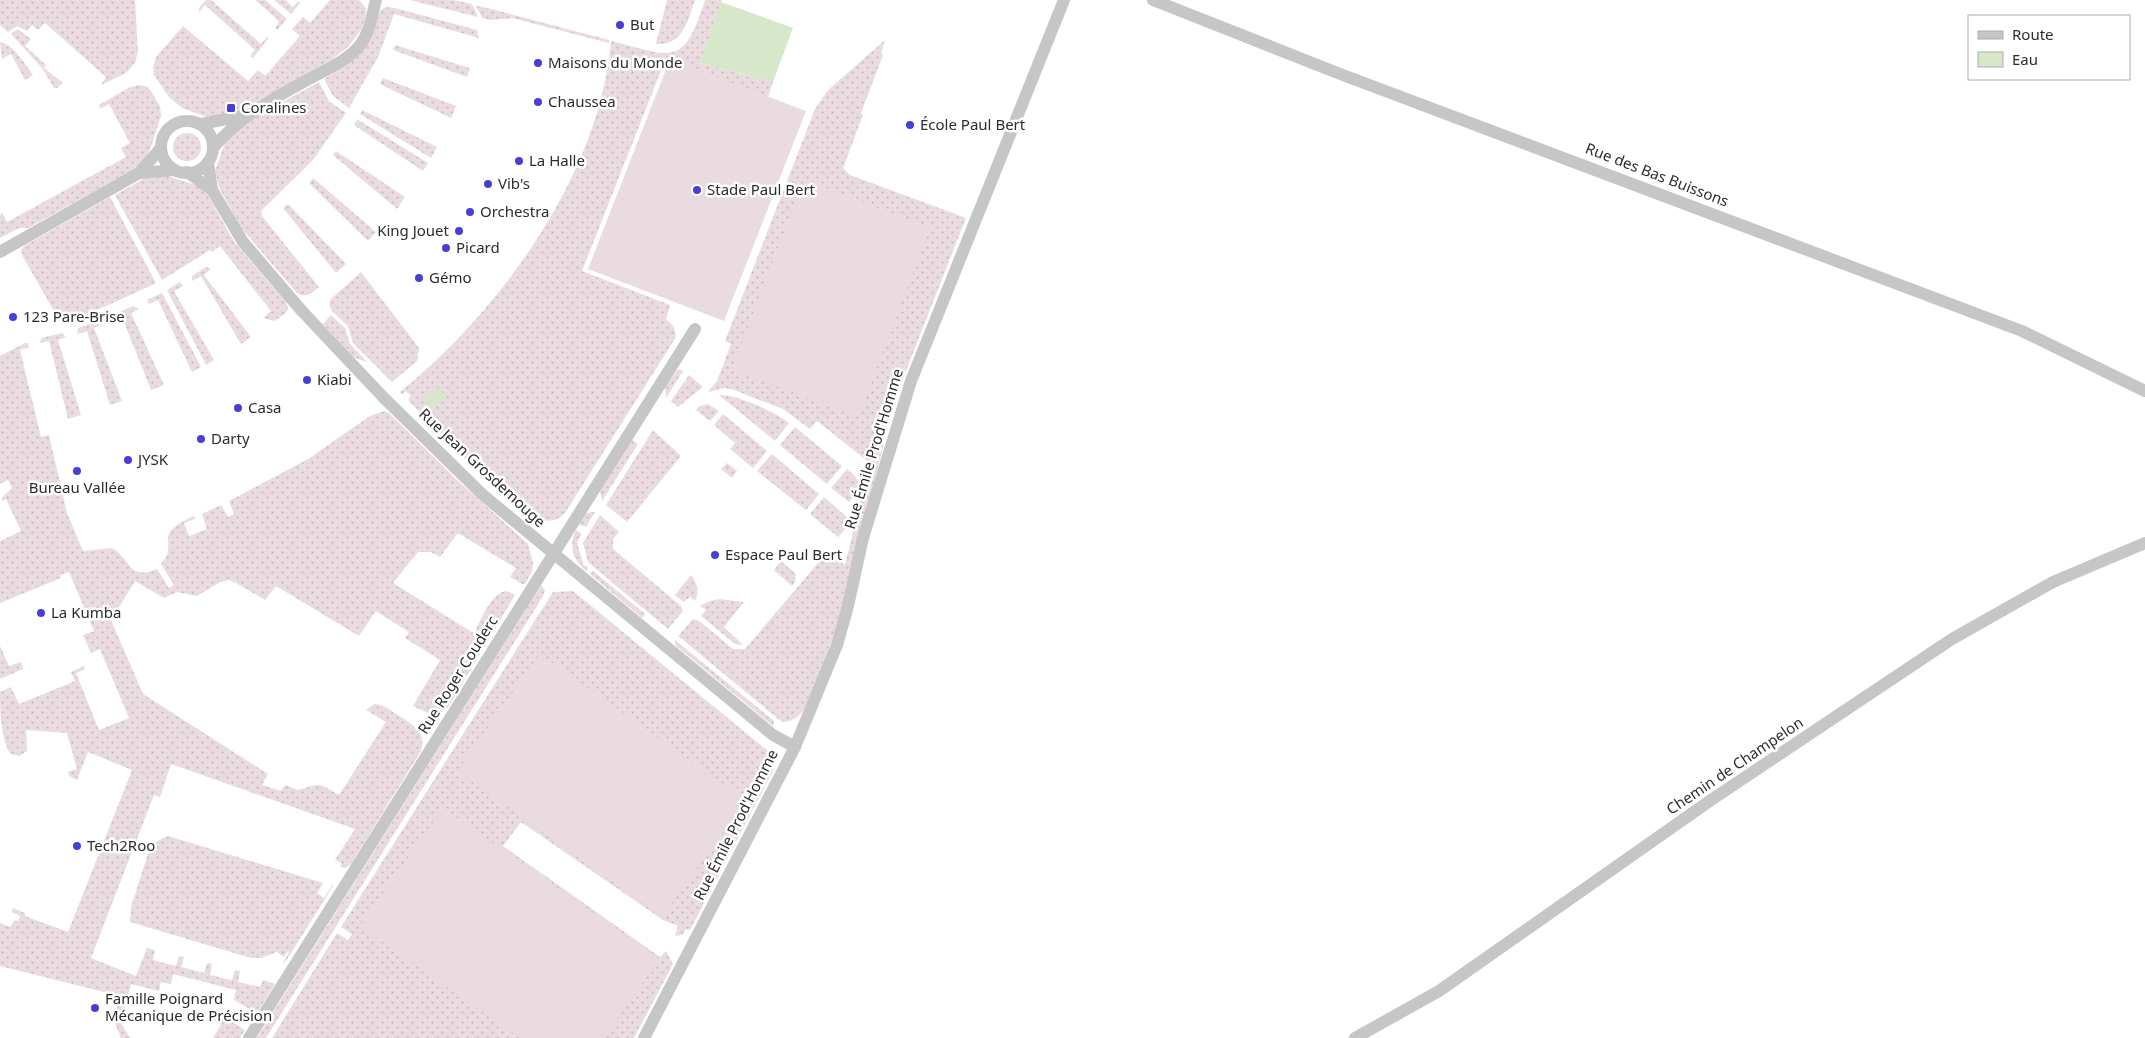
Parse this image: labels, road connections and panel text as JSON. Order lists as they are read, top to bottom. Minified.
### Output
{"streets":{"street":["Rue des Bas Buissons","Rue Émile Prod'Homme","Rue Jean Grosdemouge","Rue Roger Couderc","Chemin de Champelon"]},"crossings":[["Rue Émile Prod'Homme","Rue Jean Grosdemouge"],["Rue Jean Grosdemouge","Rue Roger Couderc"]],"places":{"other":["But","Maisons du Monde","Chaussea","École Paul Bert","La Halle","Vib's","Stade Paul Bert","Orchestra","King Jouet","Picard","Gémo","123 Pare-Brise","Kiabi","Casa","Darty","JYSK","Bureau Vallée","Espace Paul Bert","La Kumba","Tech2Roo","Famille Poignard Mécanique de Précision"],"transit":["Coralines"]},"legend":["Route","Eau"]}
